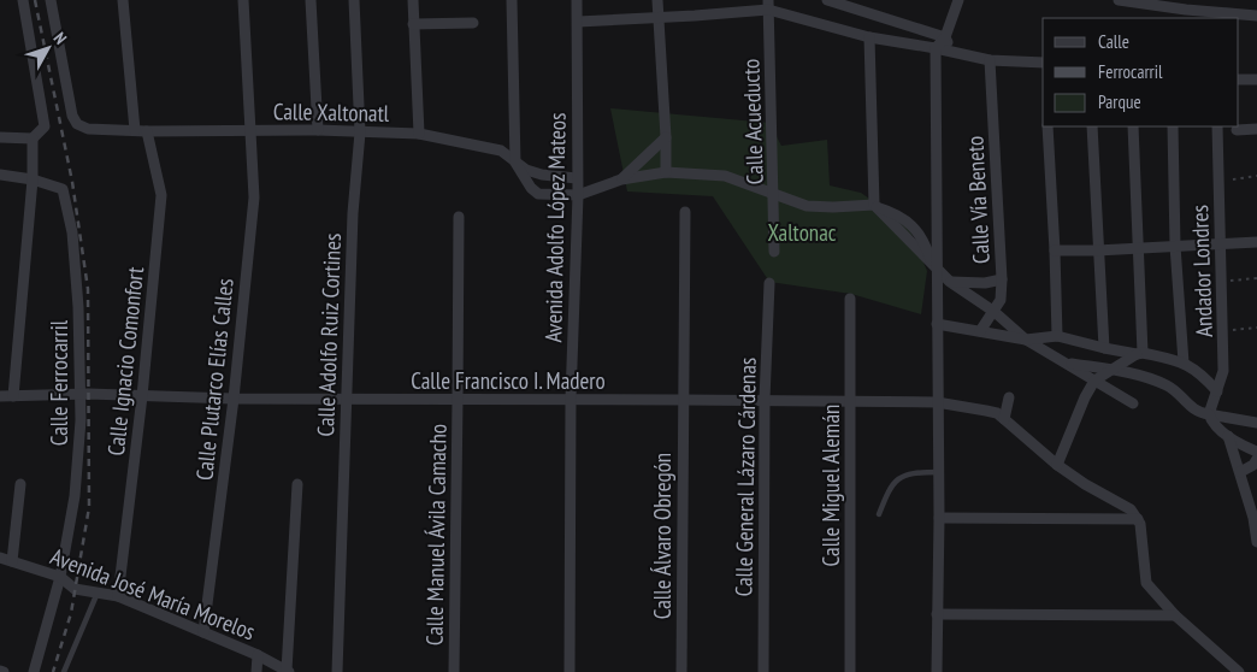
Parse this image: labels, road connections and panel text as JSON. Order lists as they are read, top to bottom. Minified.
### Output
{"streets":{"street":["Calle Xaltonatl","Calle Acueducto","Calle Vía Beneto","Avenida Adolfo López Mateos","Andador Londres","Calle Adolfo Ruiz Cortines","Calle Ignacio Comonfort","Calle Plutarco Elías Calles","Calle Francisco I. Madero","Calle Ferrocarril","Calle General Lázaro Cárdenas","Calle Miguel Alemán","Calle Manuel Ávila Camacho","Calle Álvaro Obregón","Avenida José María Morelos"]},"crossings":[["Calle Xaltonatl","Avenida Adolfo López Mateos"],["Calle Xaltonatl","Calle Adolfo Ruiz Cortines"],["Calle Xaltonatl","Calle Ignacio Comonfort"],["Calle Xaltonatl","Calle Plutarco Elías Calles"],["Avenida Adolfo López Mateos","Calle Francisco I. Madero"],["Calle Adolfo Ruiz Cortines","Calle Francisco I. Madero"],["Calle Ignacio Comonfort","Calle Francisco I. Madero"],["Calle Ignacio Comonfort","Avenida José María Morelos"],["Calle Plutarco Elías Calles","Calle Francisco I. Madero"],["Calle Plutarco Elías Calles","Avenida José María Morelos"],["Calle Francisco I. Madero","Calle Ferrocarril"],["Calle Francisco I. Madero","Calle General Lázaro Cárdenas"],["Calle Francisco I. Madero","Calle Miguel Alemán"],["Calle Francisco I. Madero","Calle Manuel Ávila Camacho"],["Calle Francisco I. Madero","Calle Álvaro Obregón"],["Calle Ferrocarril","Avenida José María Morelos"]],"parks":["Xaltonac"],"legend":["Calle","Ferrocarril","Parque"],"north":"top right"}
